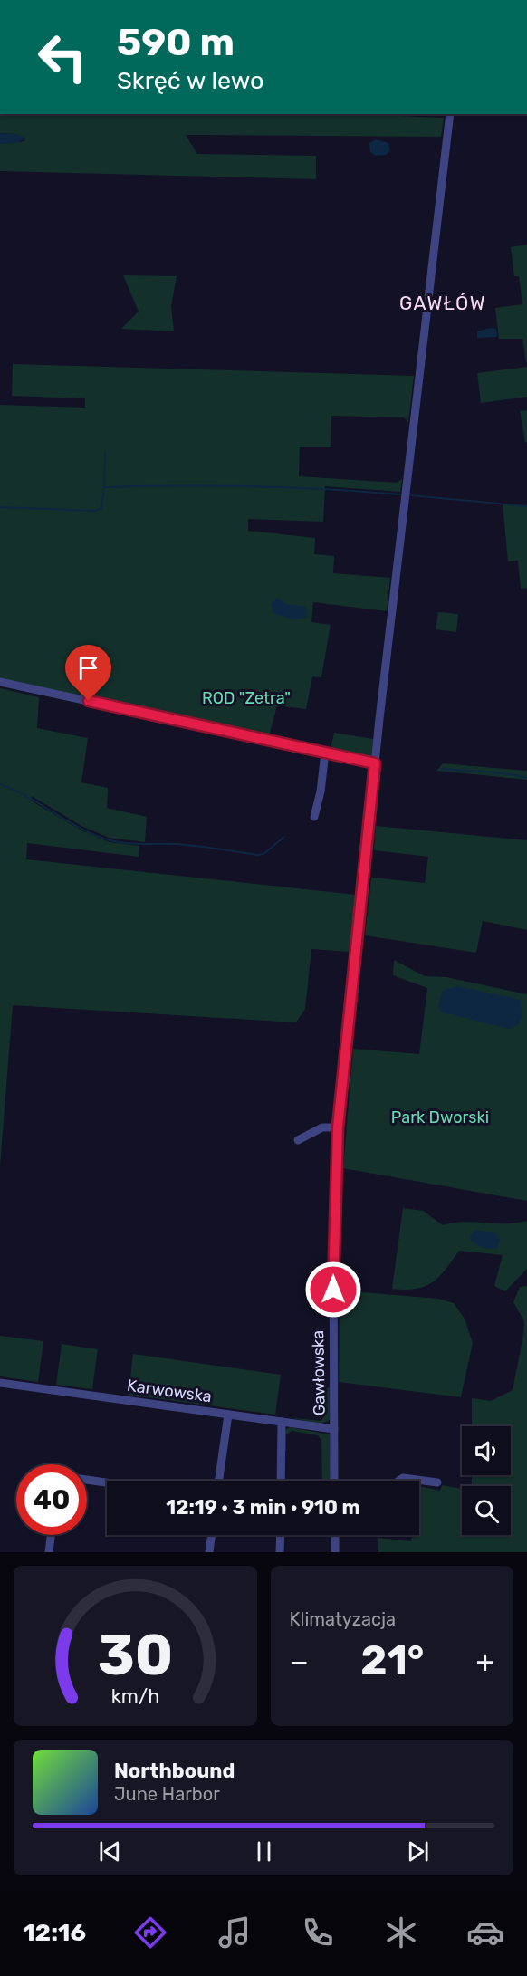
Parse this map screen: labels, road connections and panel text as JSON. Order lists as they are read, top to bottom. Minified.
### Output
{"streets":{"street":["Gawłowska","Karwowska"]},"crossings":[["Gawłowska","Karwowska"]],"districts":["GAWŁÓW"],"parks":["ROD \"Zetra\"","Park Dworski"],"page":{"turn":["590 m","Skręć w lewo"],"limit":"40","trip":"12:19 · 3 min · 910 m","tile":"Klimatyzacja","heat":["−","21°","+"],"song":["Northbound","June Harbor"],"tabs":"12:16","gauge":["30","km/h"]}}
